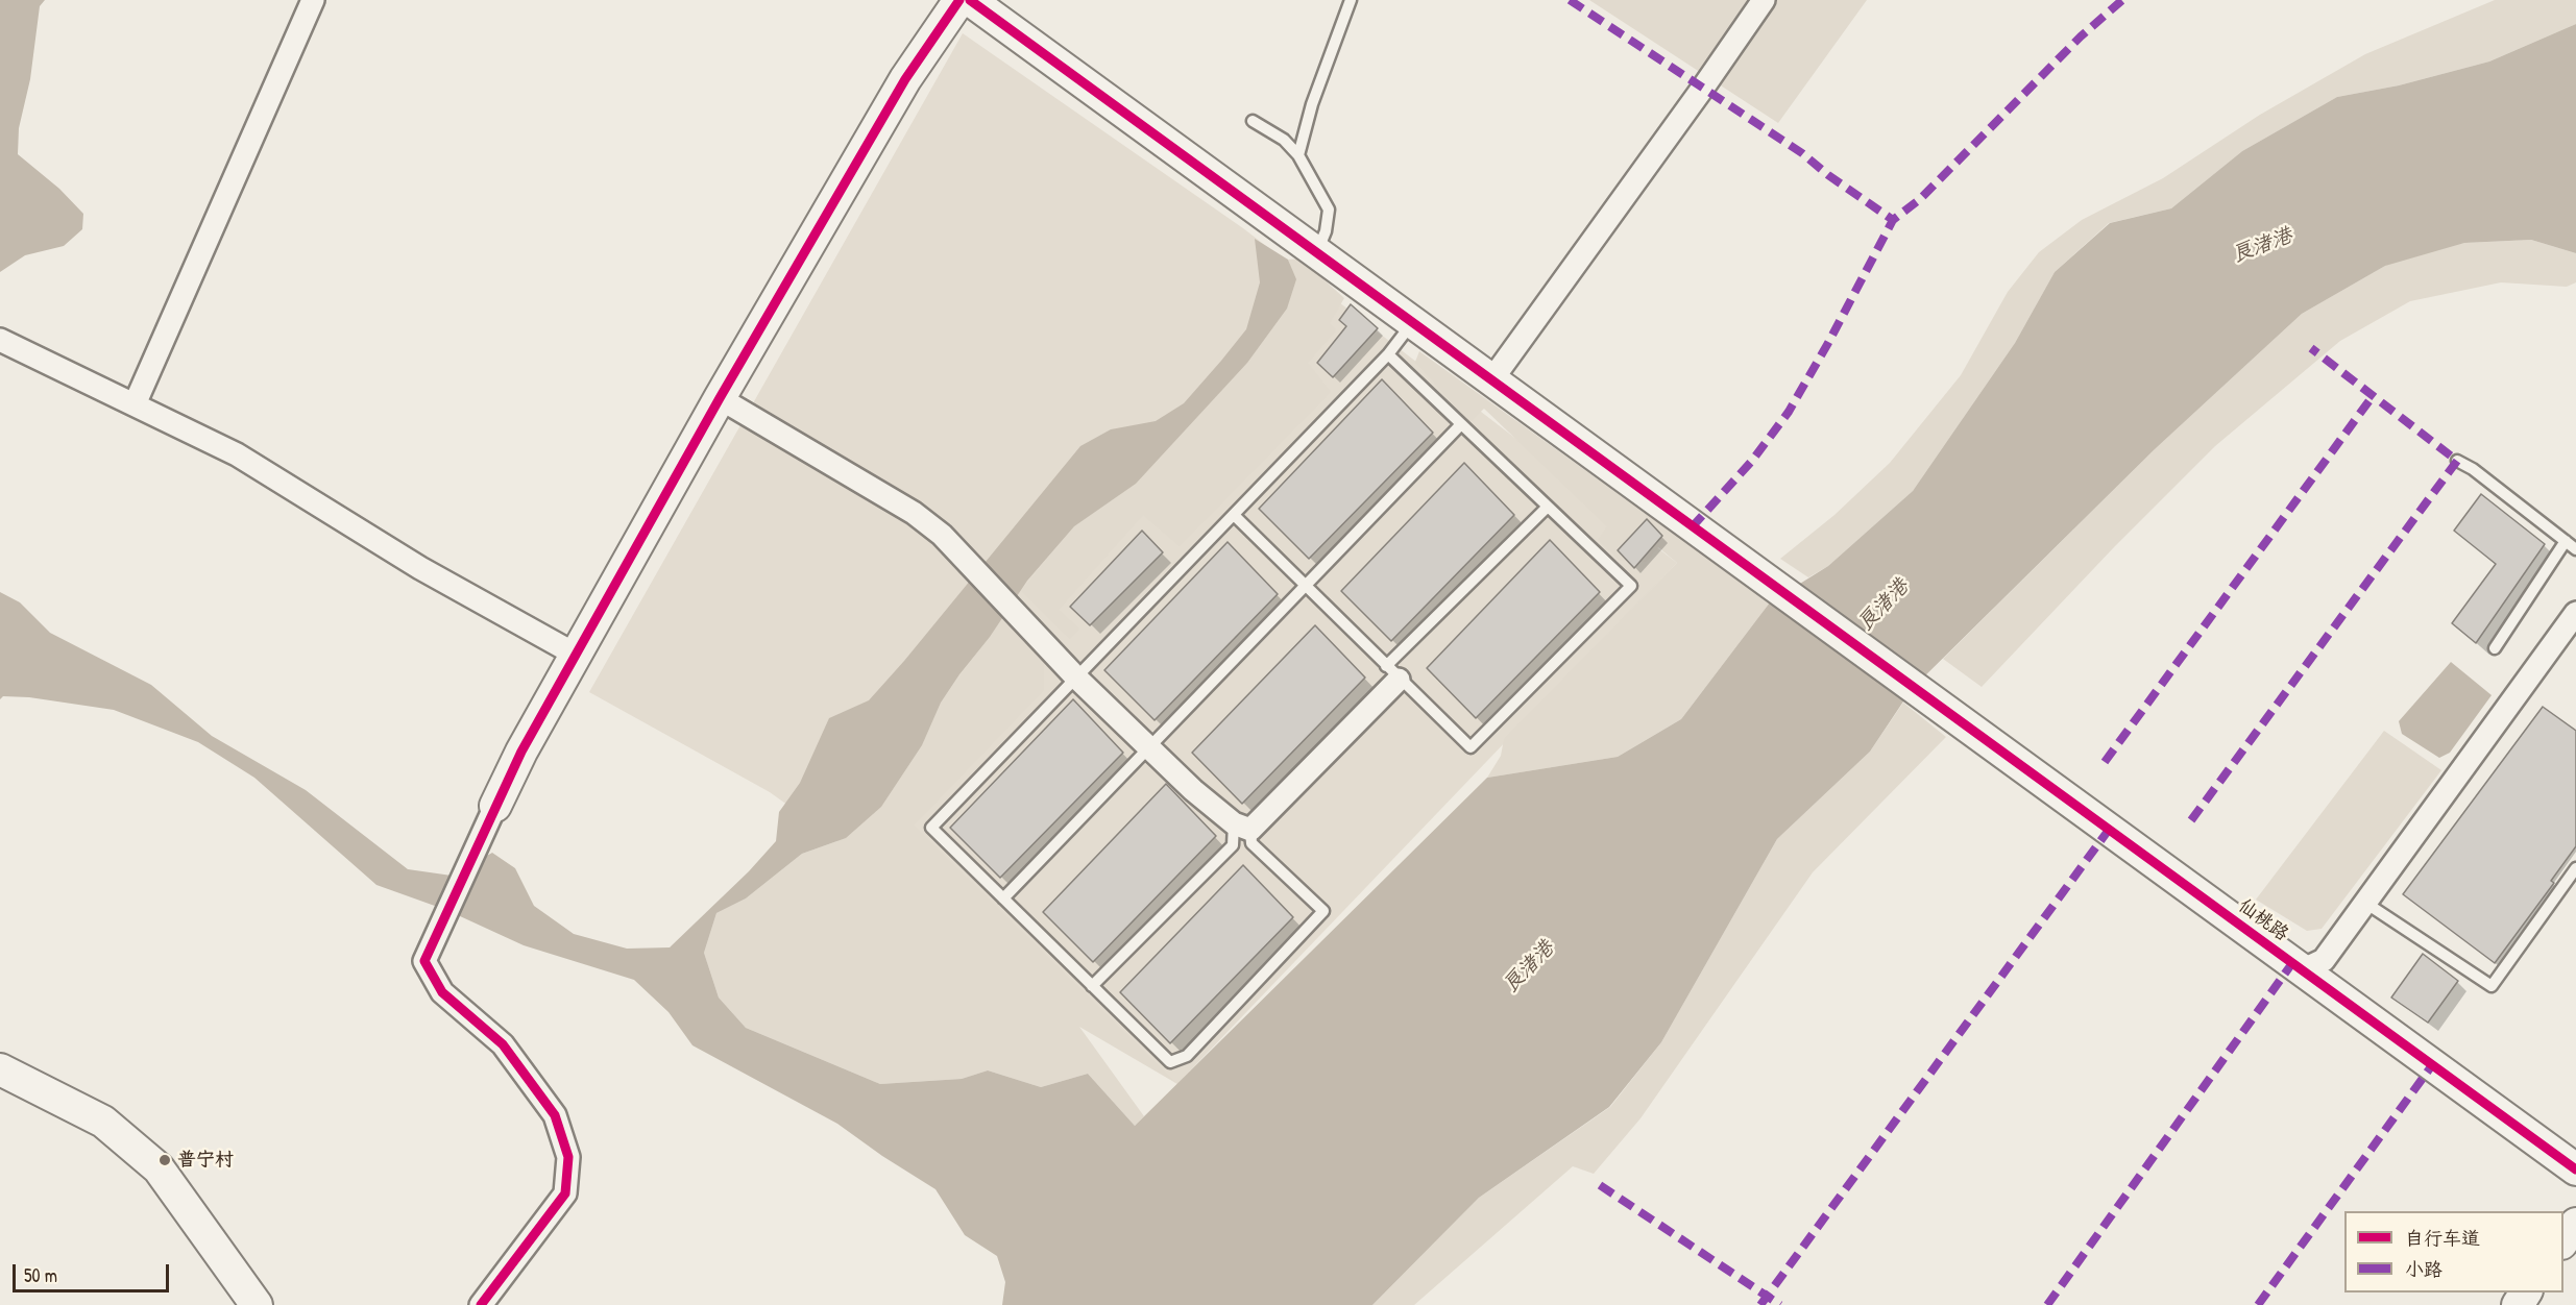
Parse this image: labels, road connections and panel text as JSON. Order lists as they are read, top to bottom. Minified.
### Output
{"streets":{"street":["仙桃路"]},"water":["良渚港"],"places":["普宁村"],"legend":["自行车道","小路"],"scale_bar":"50 m"}
